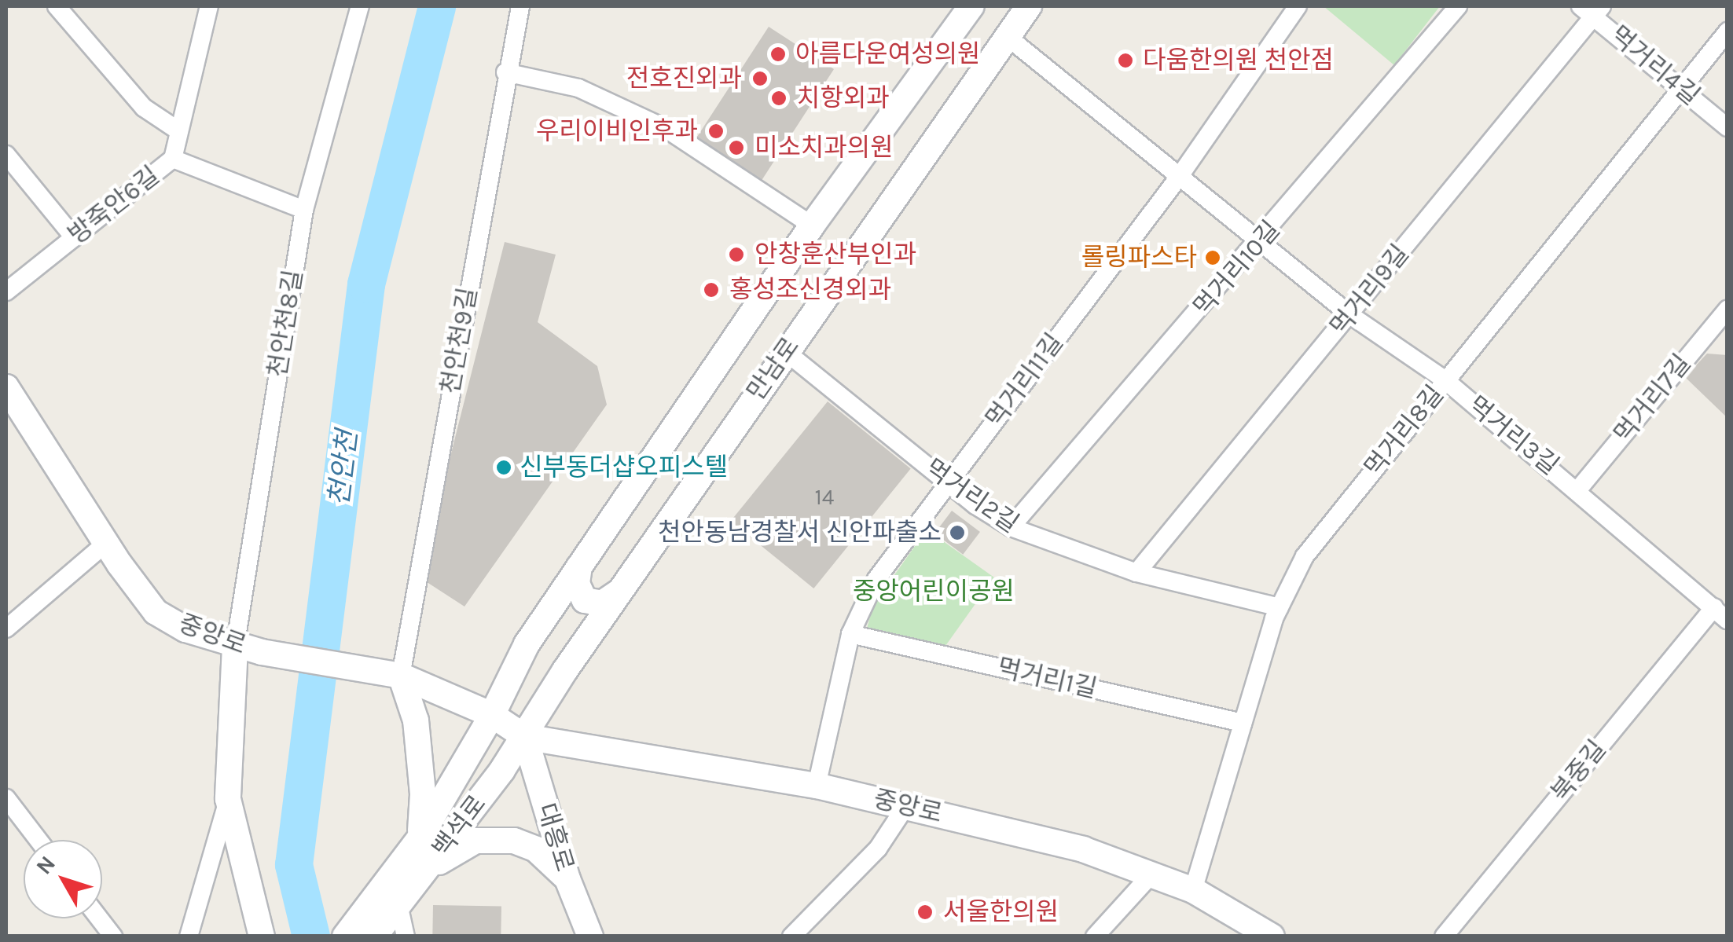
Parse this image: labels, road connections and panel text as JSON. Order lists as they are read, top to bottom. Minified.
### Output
{"streets":{"main road":["만남로","중앙로","백석로","대흥로"],"street":["먹거리4길","방죽안6길","먹거리10길","먹거리9길","천안천8길","천안천9길","먹거리11길","먹거리7길","먹거리8길","먹거리3길","먹거리2길","먹거리1길","북중길"]},"crossings":[["먹거리4길","먹거리9길"],["먹거리4길","먹거리8길"],["먹거리10길","먹거리3길"],["먹거리10길","먹거리2길"],["먹거리9길","먹거리3길"],["먹거리9길","먹거리2길"],["천안천8길","중앙로"],["천안천9길","중앙로"],["만남로","먹거리3길"],["만남로","먹거리2길"],["만남로","중앙로"],["만남로","백석로"],["만남로","대흥로"],["먹거리11길","먹거리3길"],["먹거리11길","먹거리2길"],["먹거리11길","중앙로"],["먹거리11길","먹거리1길"],["먹거리7길","먹거리3길"],["먹거리8길","먹거리3길"],["먹거리8길","먹거리2길"],["먹거리8길","중앙로"],["먹거리8길","먹거리1길"],["먹거리3길","북중길"],["중앙로","백석로"],["중앙로","대흥로"],["백석로","대흥로"]],"water":["천안천"],"parks":["중앙어린이공원"],"places":["아름다운여성의원","다움한의원 천안점","전호진외과","치항외과","우리이비인후과","미소치과의원","안창훈산부인과","롤링파스타","홍성조신경외과","신부동더샵오피스텔","천안동남경찰서 신안파출소","서울한의원"],"house_numbers":["14"],"north":"top left"}
